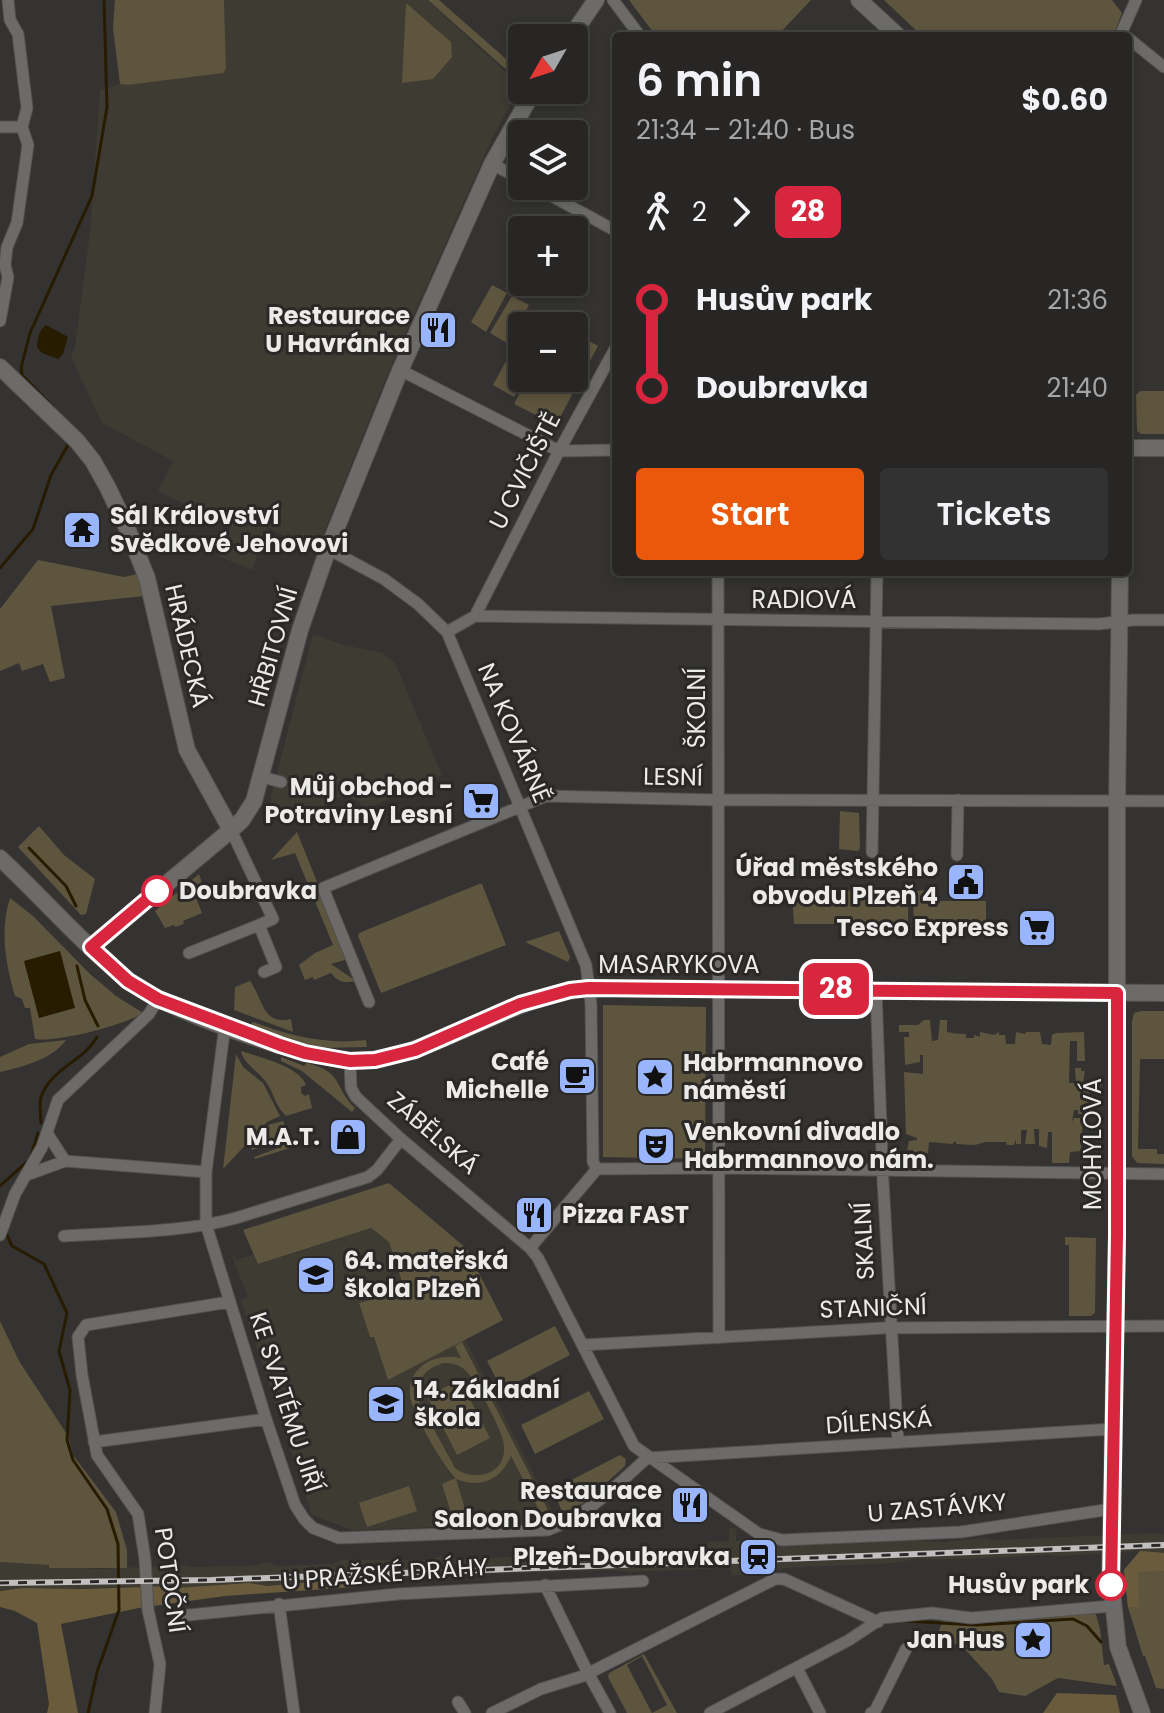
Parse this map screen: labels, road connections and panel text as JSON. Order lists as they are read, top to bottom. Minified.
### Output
{"streets":{"street":["U CVIČIŠTĚ","RADIOVÁ","HRÁDECKÁ","HŘBITOVNÍ","ŠKOLNÍ","NA KOVÁRNĚ","LESNÍ","MASARYKOVA","ZÁBĚLSKÁ","MOHYLOVÁ","SKALNÍ","STANIČNÍ","KE SVATÉMU JIŘÍ","DÍLENSKÁ","U ZASTÁVKY","U PRAŽSKÉ DRÁHY","POTOČNÍ"]},"crossings":[["U CVIČIŠTĚ","RADIOVÁ"],["RADIOVÁ","ŠKOLNÍ"],["RADIOVÁ","MOHYLOVÁ"],["HRÁDECKÁ","HŘBITOVNÍ"],["HŘBITOVNÍ","NA KOVÁRNĚ"],["ŠKOLNÍ","LESNÍ"],["ŠKOLNÍ","MASARYKOVA"],["NA KOVÁRNĚ","LESNÍ"],["NA KOVÁRNĚ","MASARYKOVA"],["LESNÍ","MOHYLOVÁ"],["MASARYKOVA","ZÁBĚLSKÁ"],["MASARYKOVA","MOHYLOVÁ"],["MASARYKOVA","SKALNÍ"],["ZÁBĚLSKÁ","STANIČNÍ"],["ZÁBĚLSKÁ","KE SVATÉMU JIŘÍ"],["ZÁBĚLSKÁ","DÍLENSKÁ"],["ZÁBĚLSKÁ","U ZASTÁVKY"],["MOHYLOVÁ","STANIČNÍ"],["MOHYLOVÁ","DÍLENSKÁ"],["MOHYLOVÁ","U ZASTÁVKY"],["SKALNÍ","STANIČNÍ"],["SKALNÍ","DÍLENSKÁ"],["KE SVATÉMU JIŘÍ","DÍLENSKÁ"],["KE SVATÉMU JIŘÍ","POTOČNÍ"]],"places":{"restaurant":["Restaurace U Havránka","Pizza FAST","Restaurace Saloon Doubravka"],"temple":["Sál Království Svědkové Jehovovi"],"supermarket":["Můj obchod - Potraviny Lesní","Tesco Express"],"public building":["Úřad městského obvodu Plzeň 4"],"other":["Doubravka","Husův park"],"cafe":["Café Michelle"],"place":["Habrmannovo náměstí","Jan Hus"],"shop":["M.A.T."],"theatre":["Venkovní divadlo Habrmannovo nám."],"school or university":["64. mateřská škola Plzeň","14. Základní škola"],"station":["Plzeň-Doubravka"]},"lines":["bus line 28"],"north":"bottom left","page":{"on_map":"28","map_buttons":["+","−"],"heading":["6 min","21:34 – 21:40 · Bus","$0.60"],"legs":["2","28"],"list":[{"name":"Husův park","value":"21:36"},{"name":"Doubravka","value":"21:40"}],"buttons":["Start","Tickets"]}}
